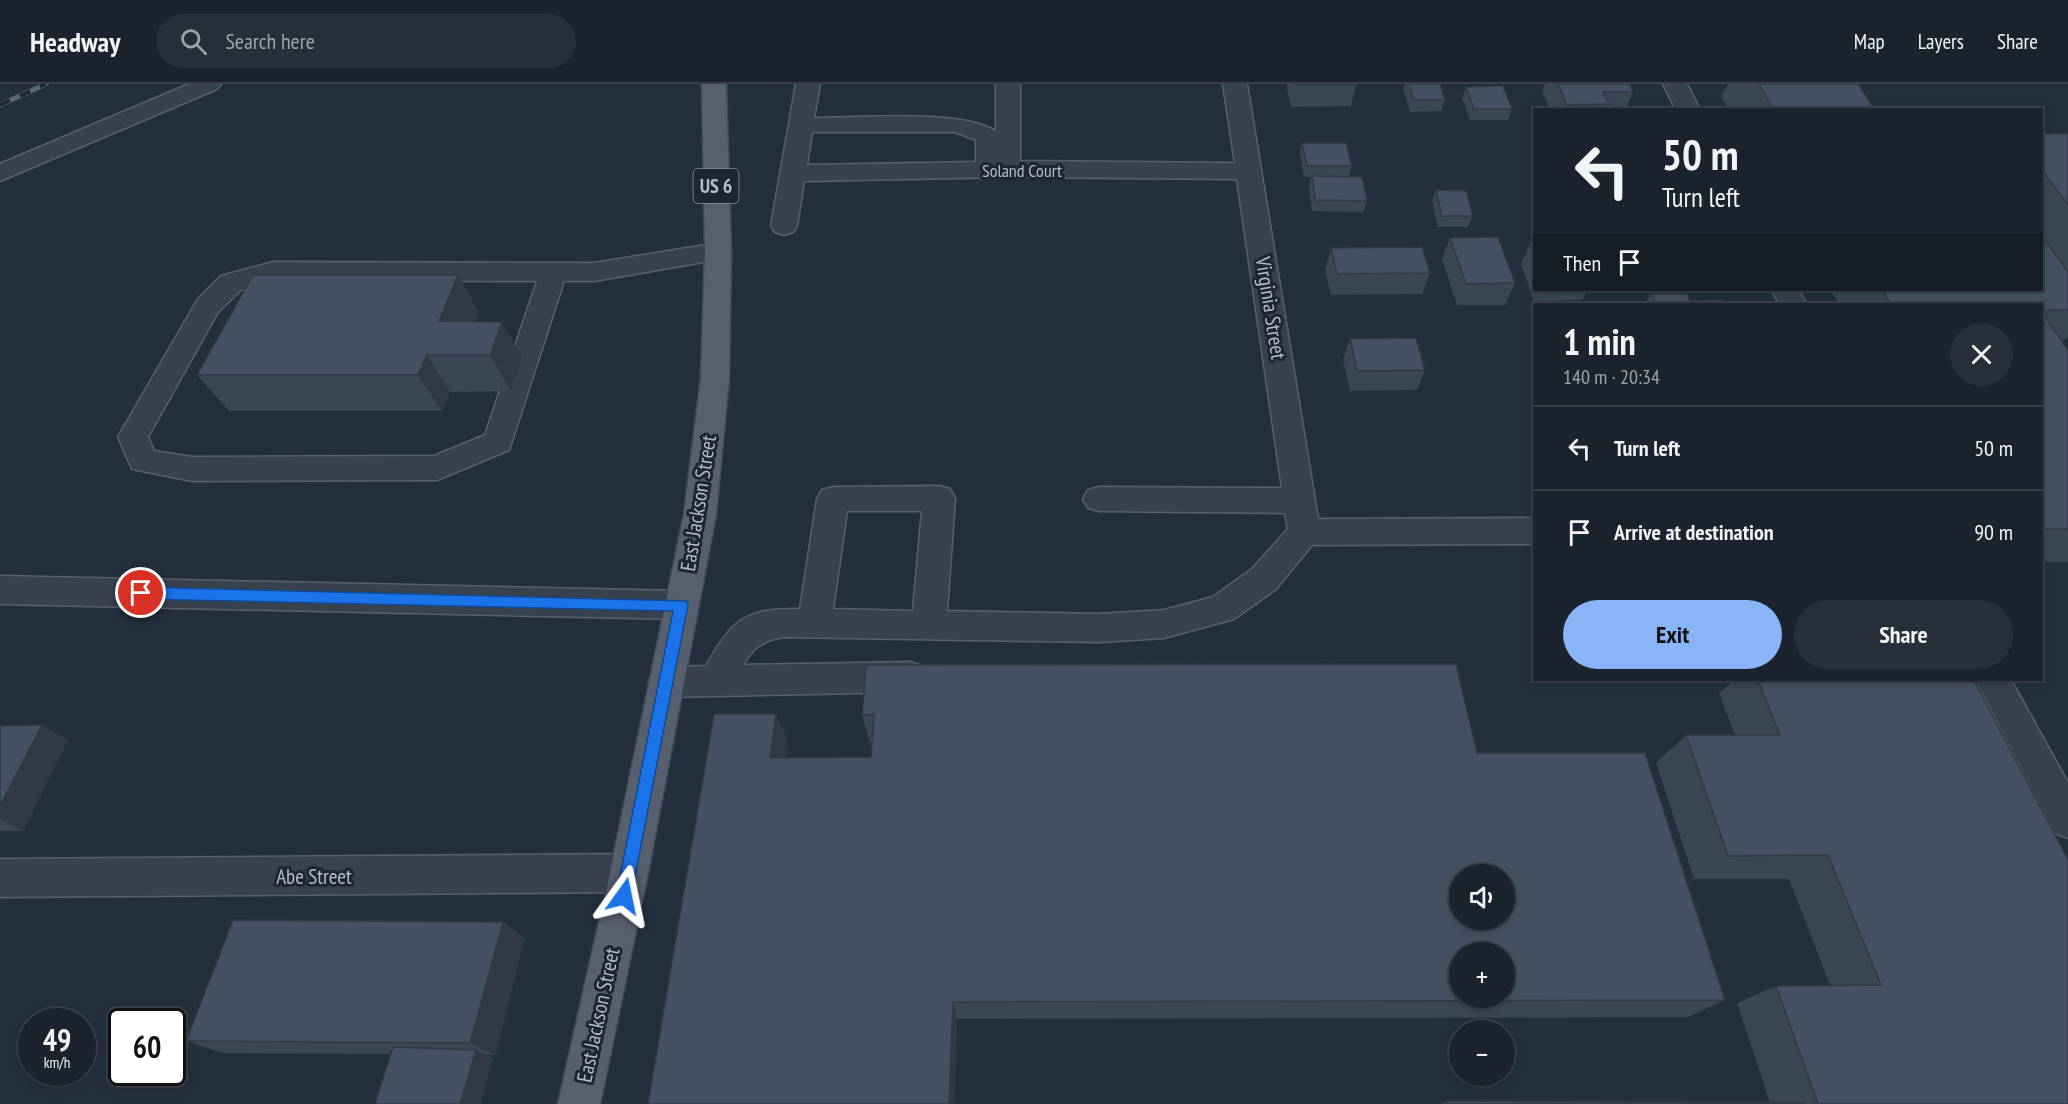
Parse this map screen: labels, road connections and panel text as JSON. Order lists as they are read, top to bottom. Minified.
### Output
{"streets":{"main road":["US 6","East Jackson Street"],"street":["Soland Court","Virginia Street","Abe Street"]},"crossings":[["Soland Court","Virginia Street"],["US 6","East Jackson Street"],["East Jackson Street","Abe Street"]],"page":{"header":"Headway","search":"Search here","nav":["Map","Layers","Share"],"turn":["50 m","Turn left"],"then":"Then","heading":["1 min","140 m · 20:34"],"list":[{"name":"Turn left","value":"50 m"},{"name":"Arrive at destination","value":"90 m"}],"buttons":["Exit","Share"],"map_buttons":["+","−"],"speed":"49 km/h","limit":"60"}}
